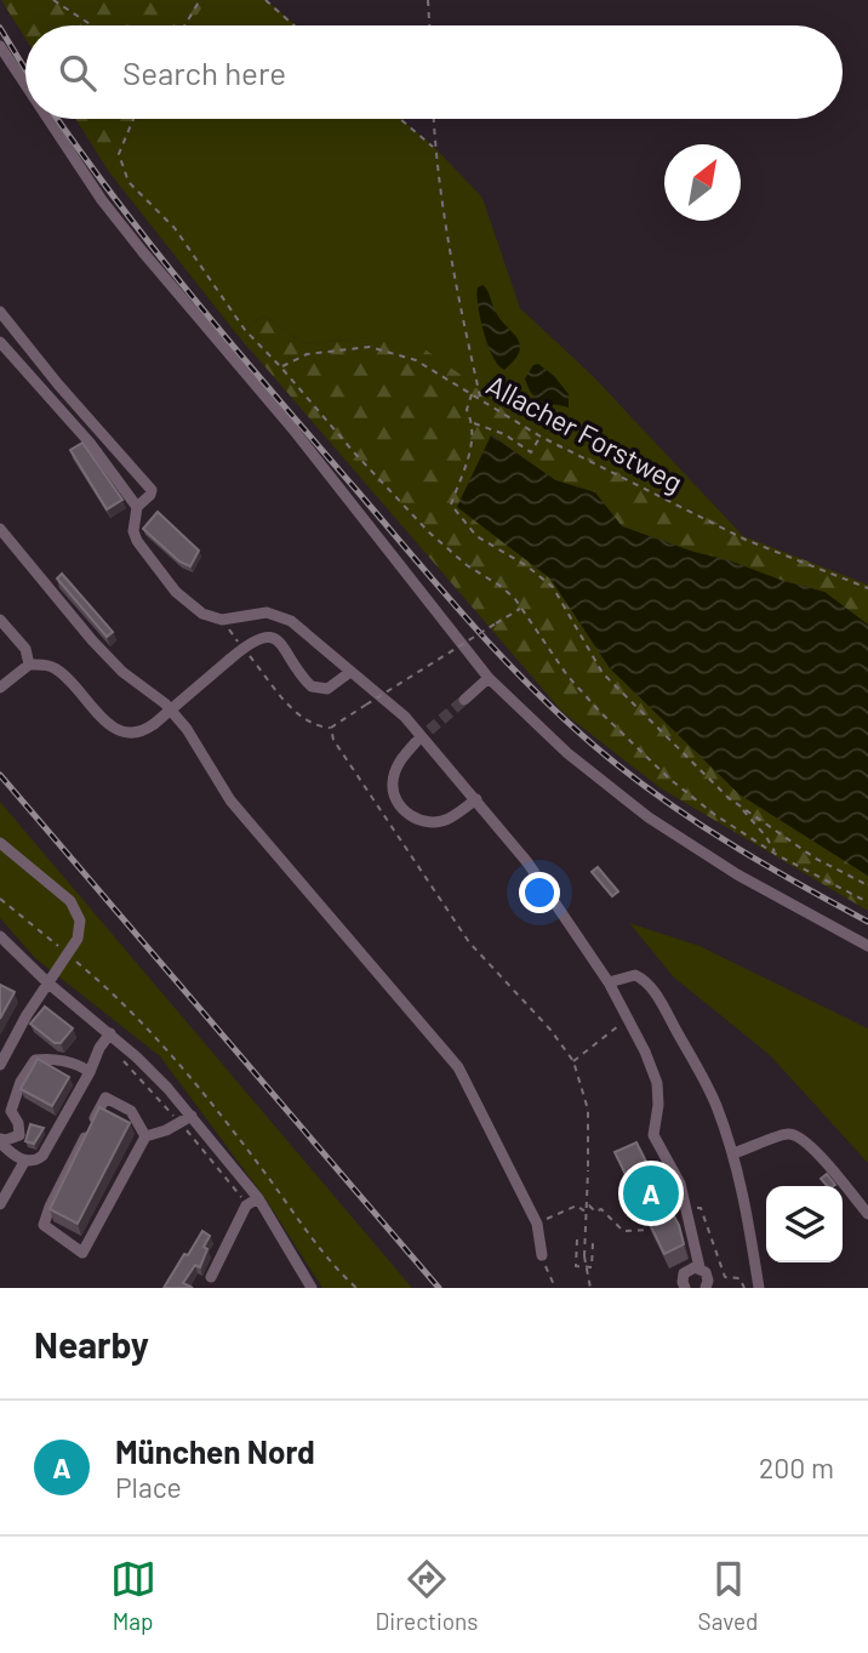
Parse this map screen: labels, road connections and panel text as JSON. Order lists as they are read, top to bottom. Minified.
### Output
{"streets":{"path":["Allacher Forstweg"]},"north":"top right","page":{"search":"Search here","pins":"A","heading":"Nearby","list":[{"mark":"A","name":"München Nord","note":"Place","value":"200 m"}],"nav":["Map","Directions","Saved"]}}
